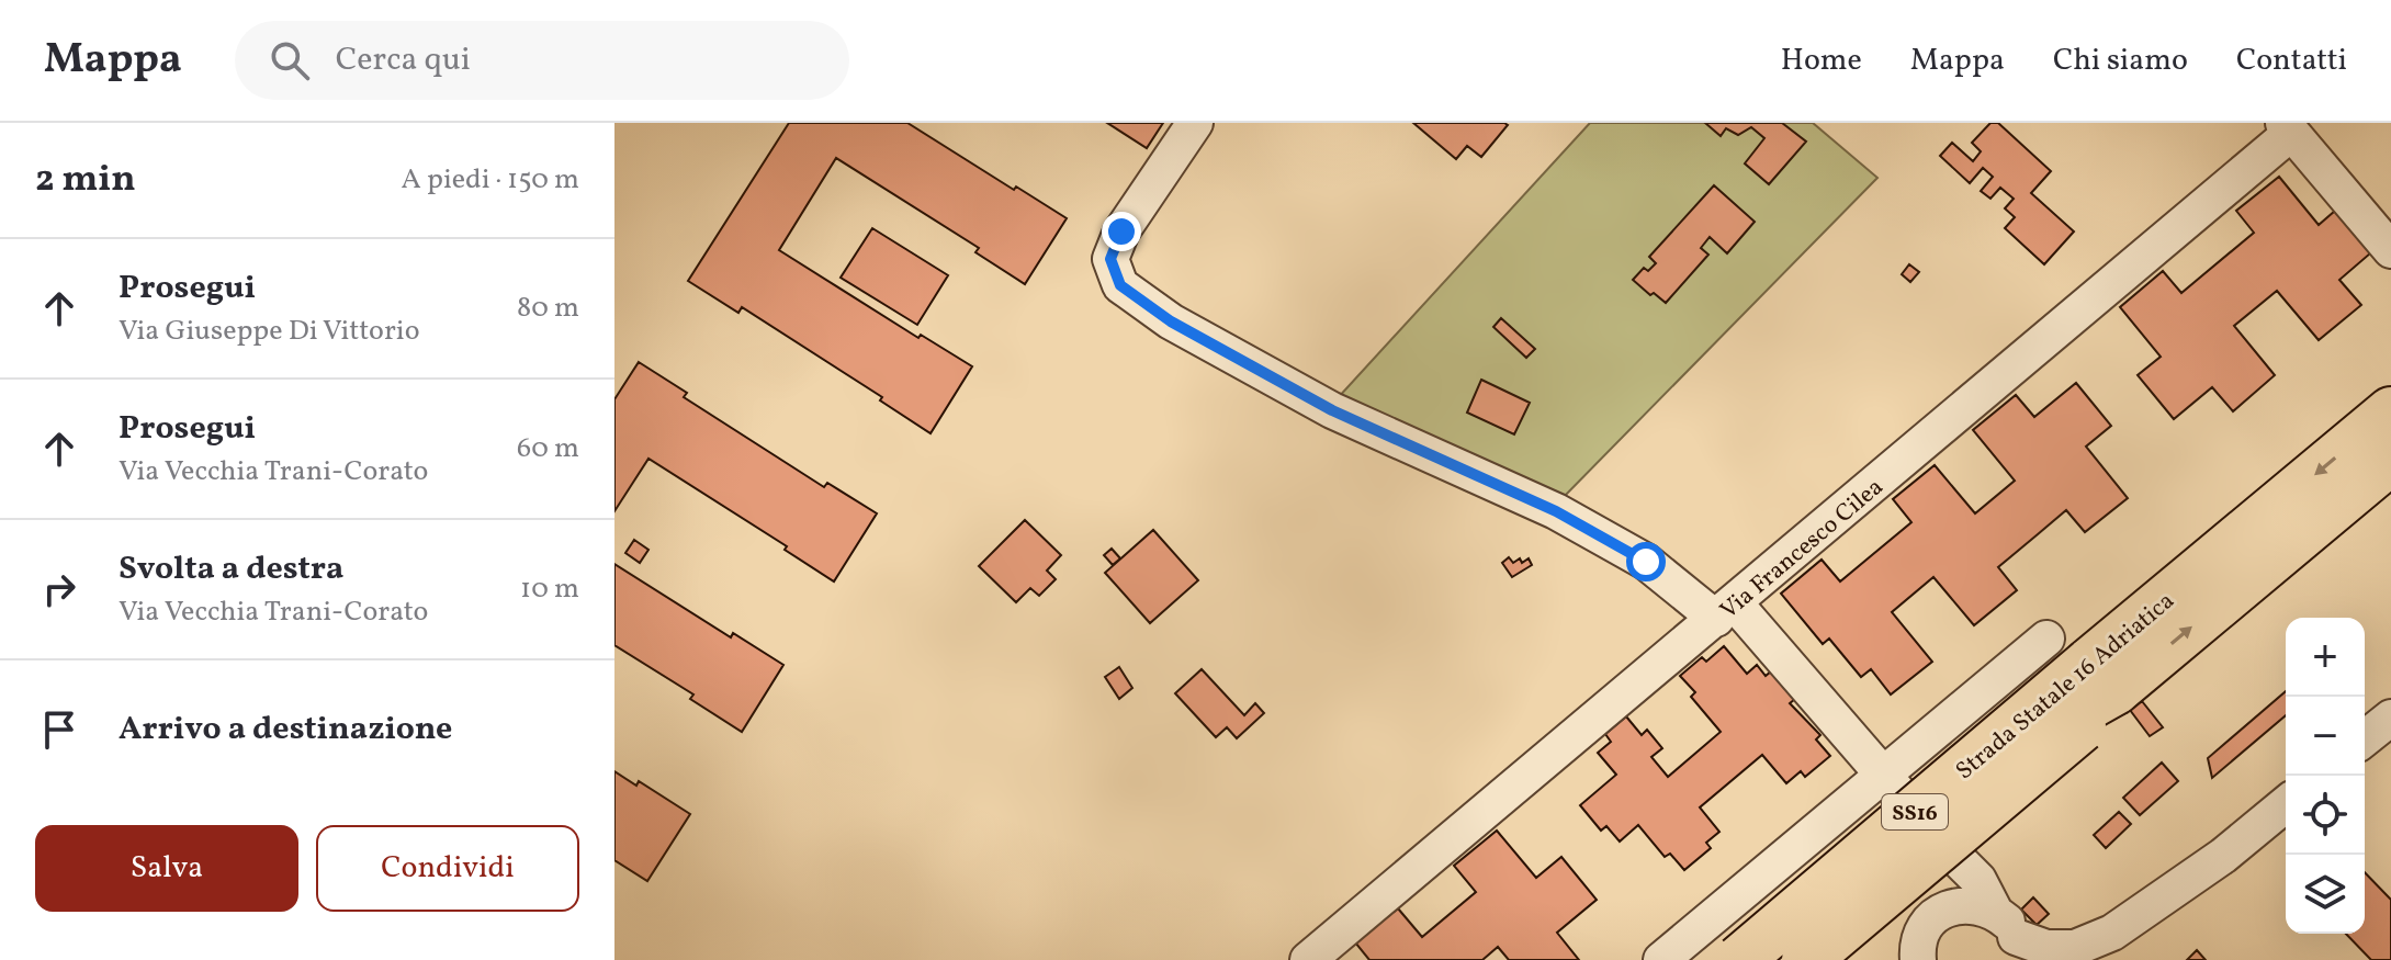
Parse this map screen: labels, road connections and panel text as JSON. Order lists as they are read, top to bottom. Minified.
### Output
{"streets":{"highway":["Strada Statale 16 Adriatica","SS16"],"street":["Via Francesco Cilea"]},"crossings":[["Strada Statale 16 Adriatica","SS16"]],"page":{"header":"Mappa","search":"Cerca qui","nav":["Home","Mappa","Chi siamo","Contatti"],"heading":["2 min","A piedi · 150 m"],"list":[["Prosegui","Via Giuseppe Di Vittorio","80 m"],["Prosegui","Via Vecchia Trani-Corato","60 m"],["Svolta a destra","Via Vecchia Trani-Corato","10 m"],"Arrivo a destinazione"],"map_buttons":["+","−"],"buttons":["Salva","Condividi"]}}
